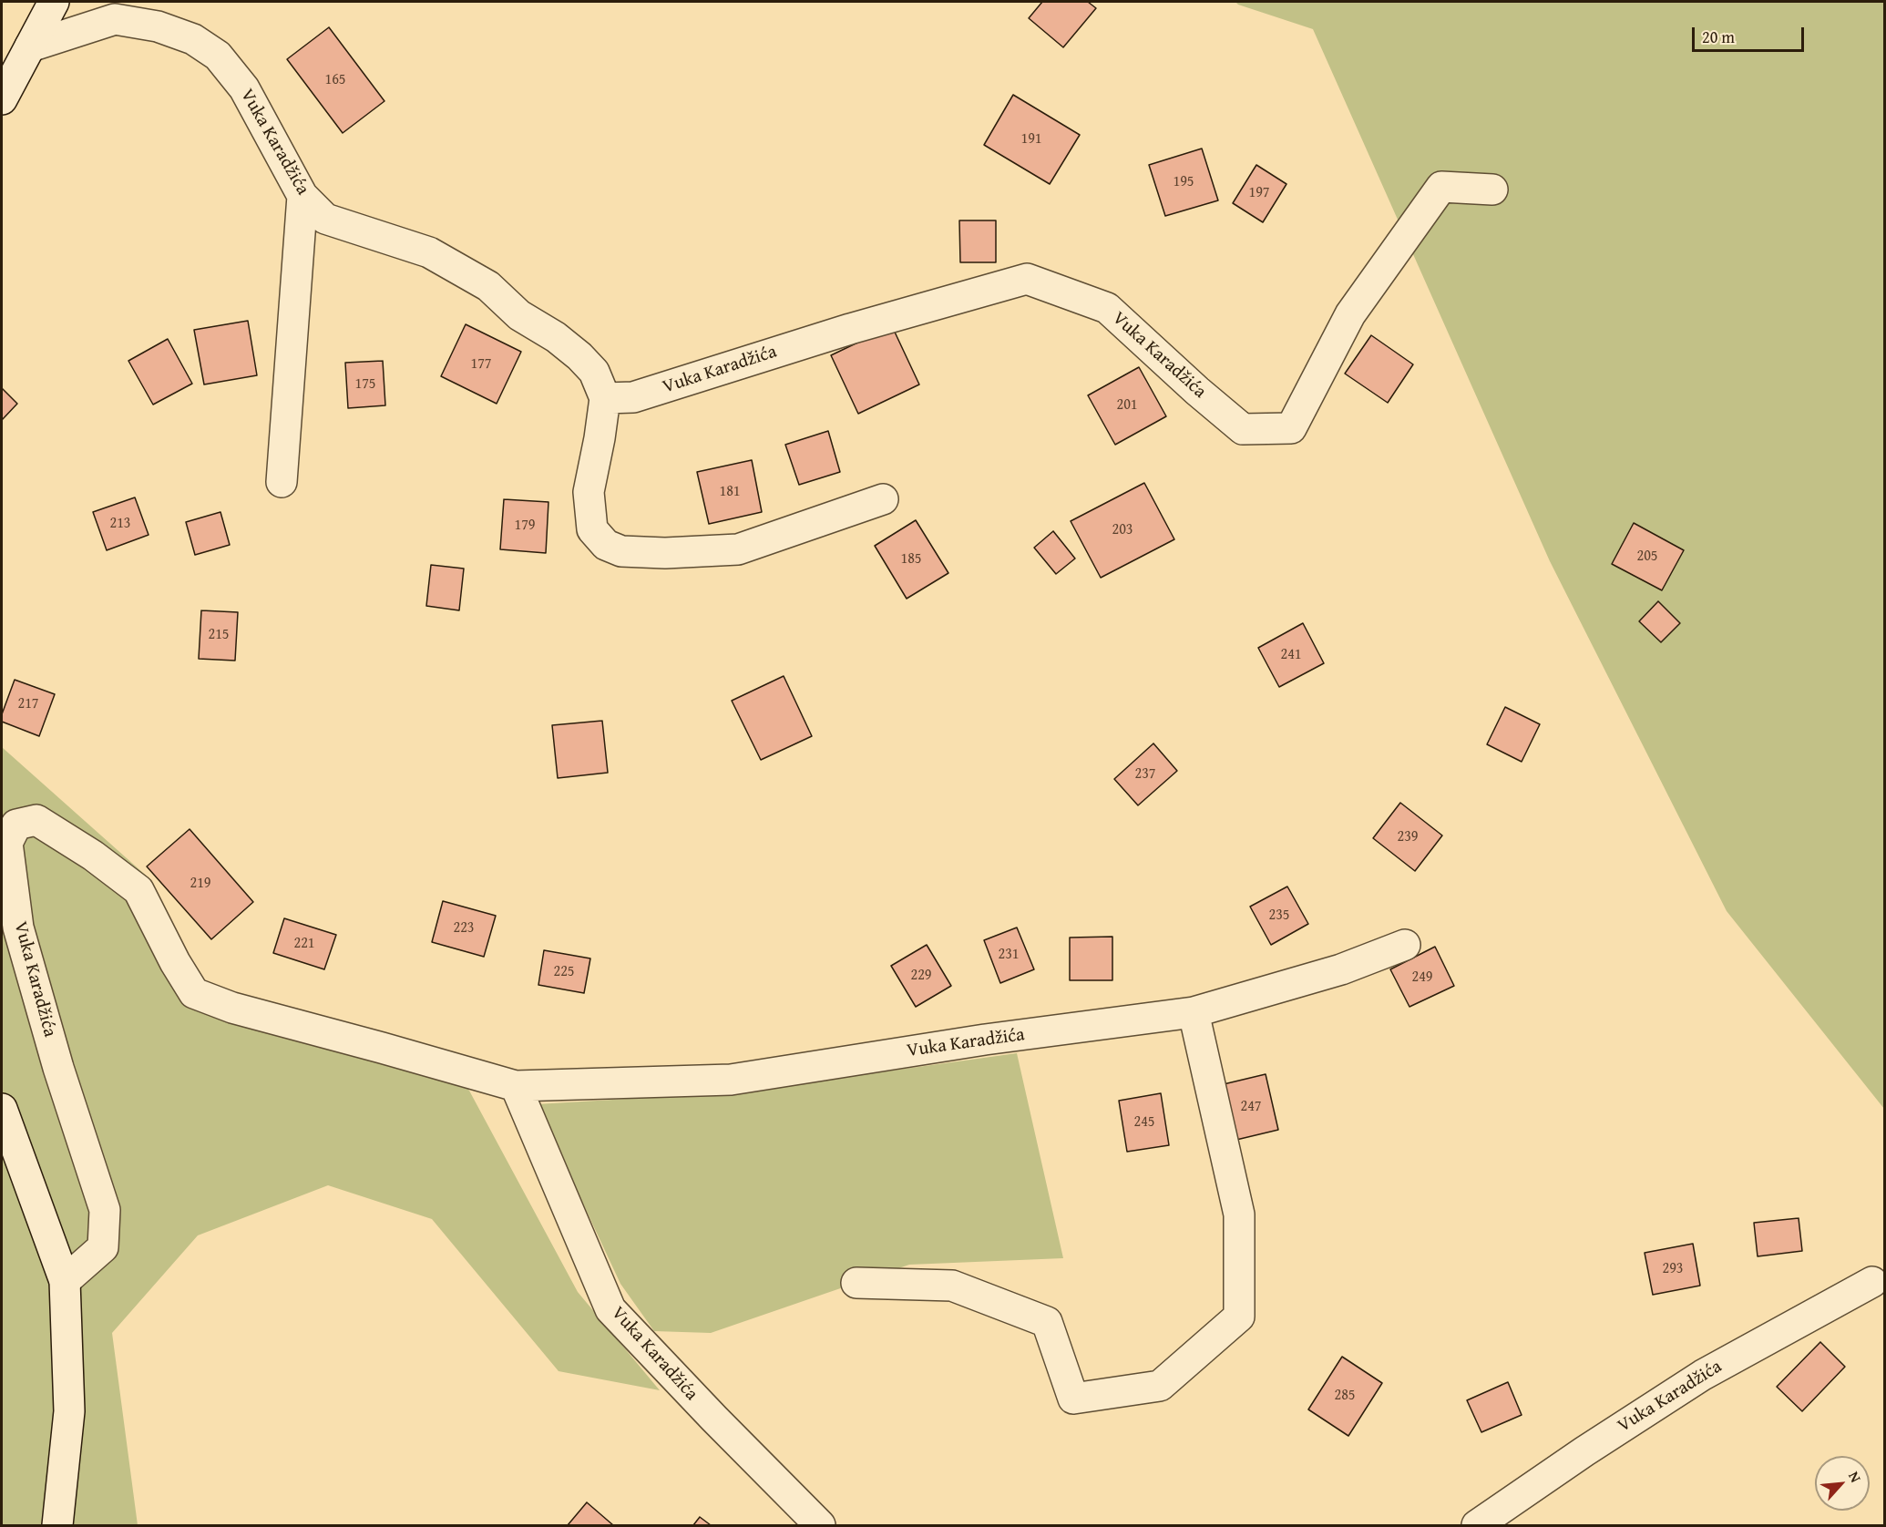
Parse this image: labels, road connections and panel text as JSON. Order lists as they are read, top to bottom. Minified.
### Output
{"streets":{"street":["Vuka Karadžića"]},"house_numbers":["165","191","195","197","177","175","201","181","213","179","203","205","185","215","241","217","237","239","219","235","223","221","231","225","229","249","247","245","293","285"],"scale_bar":"20 m","north":"top right"}
